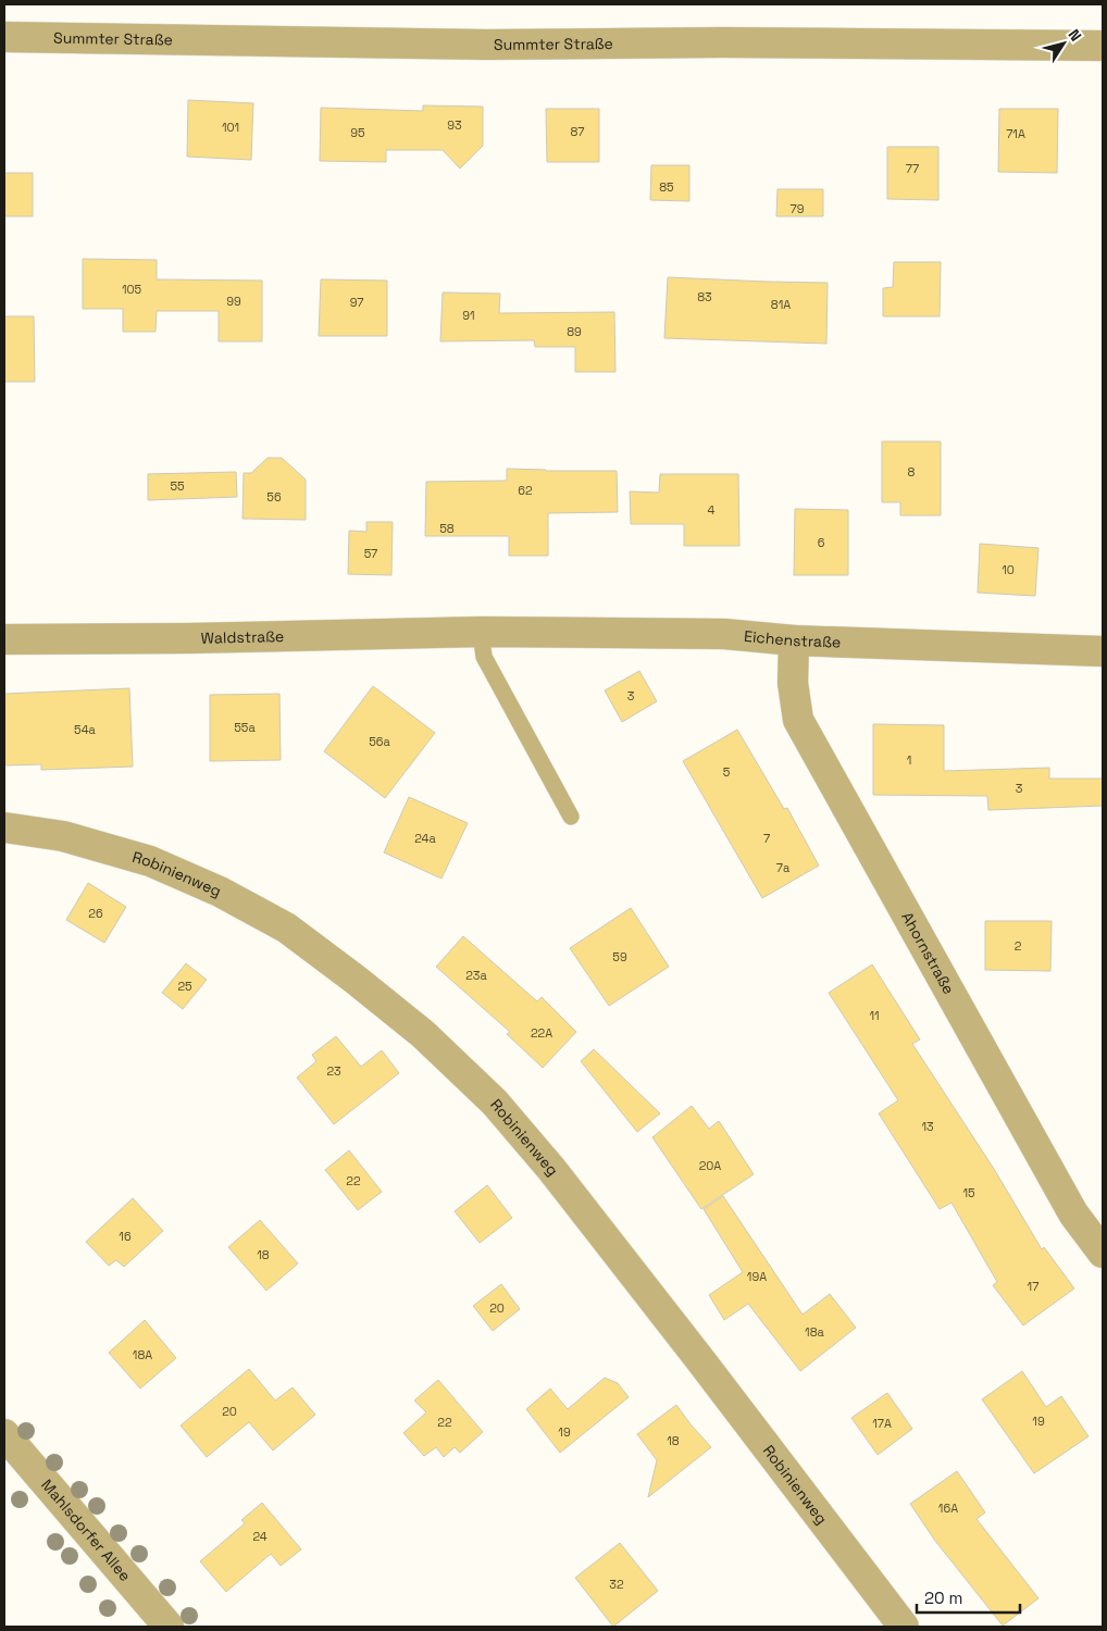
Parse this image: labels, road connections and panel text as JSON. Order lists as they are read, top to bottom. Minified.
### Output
{"streets":{"street":["Summter Straße","Waldstraße","Eichenstraße","Robinienweg","Ahornstraße","Mahlsdorfer Allee"]},"crossings":[["Waldstraße","Eichenstraße"],["Eichenstraße","Ahornstraße"]],"house_numbers":["93","101","87","95","71A","77","85","79","105","83","99","97","81A","91","89","8","55","62","56","4","58","6","57","10","3","55a","54a","56a","1","5","3","24a","7","7a","26","2","59","23a","25","11","22A","23","13","20A","22","15","16","18","19A","17","20","18a","18A","20","19","22","17A","19","18","16A","24","32"],"scale_bar":"20 m","north":"top right"}
